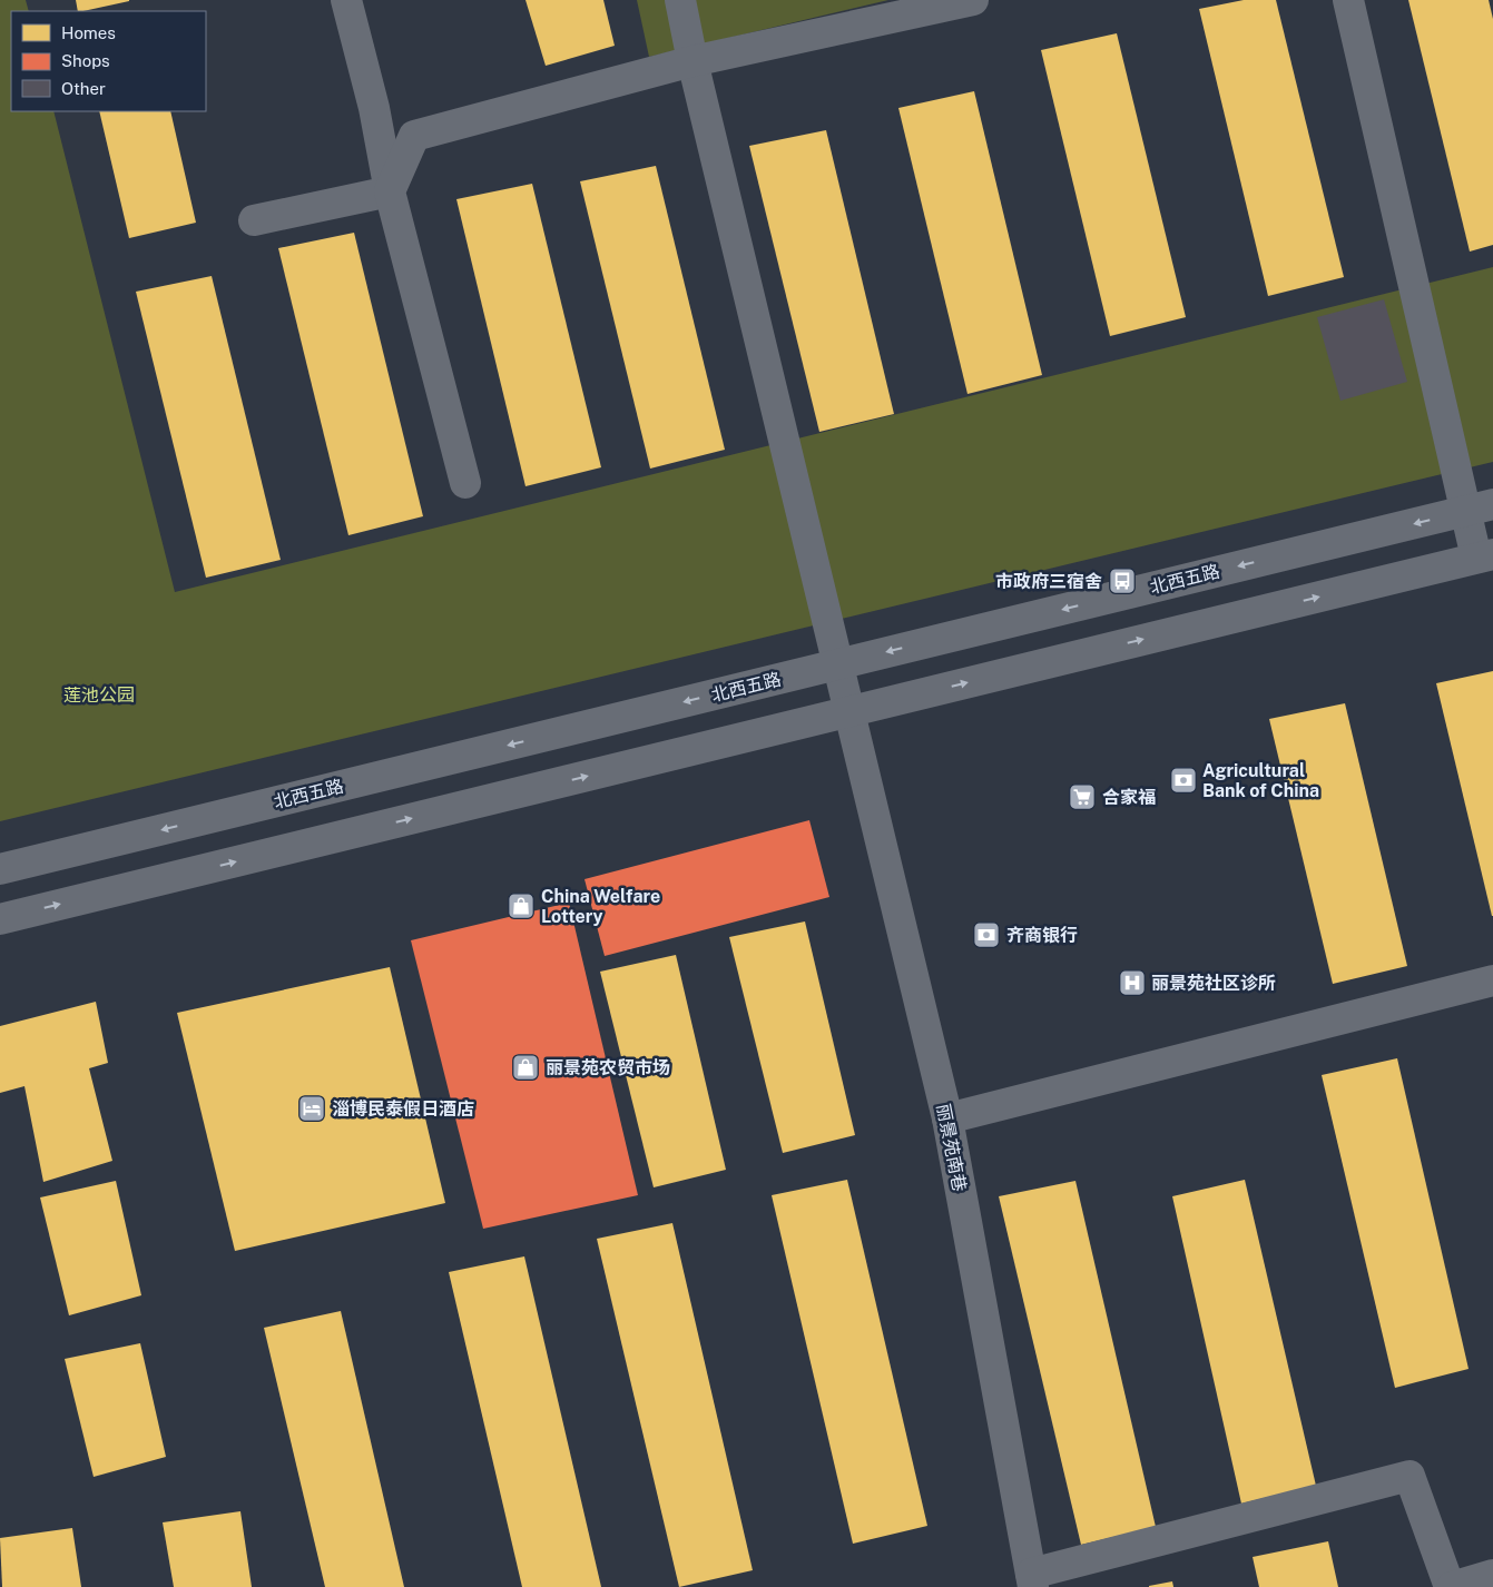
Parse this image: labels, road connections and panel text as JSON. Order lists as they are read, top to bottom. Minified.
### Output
{"streets":{"street":["北西五路","丽景苑南巷"]},"crossings":[["北西五路","丽景苑南巷"]],"parks":["莲池公园"],"places":{"bus stop":["市政府三宿舍"],"bank":["Agricultural Bank of China","齐商银行"],"supermarket":["合家福"],"shop":["China Welfare Lottery","丽景苑农贸市场"],"hospital":["丽景苑社区诊所"],"hotel":["淄博民泰假日酒店"]},"legend":["Homes","Shops","Other"]}
